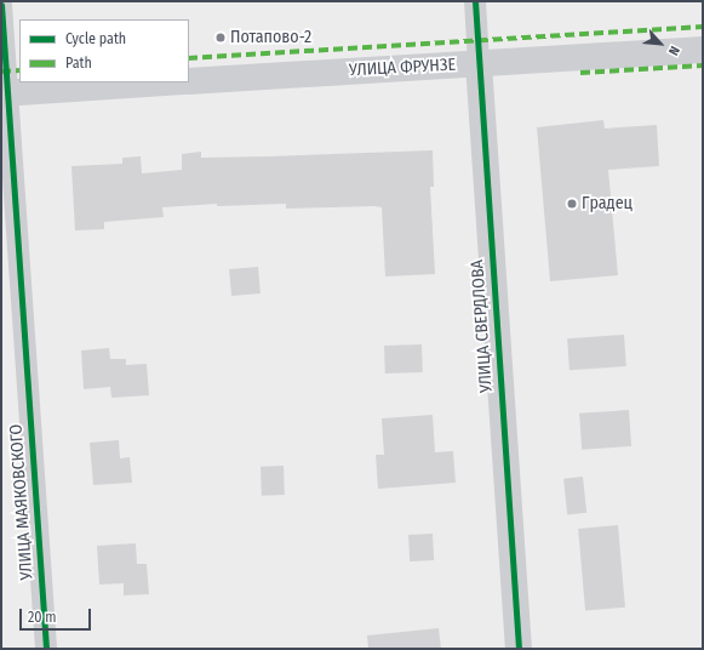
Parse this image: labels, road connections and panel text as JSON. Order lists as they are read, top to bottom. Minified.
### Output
{"streets":{"main road":["УЛИЦА ФРУНЗЕ"],"street":["УЛИЦА СВЕРДЛОВА","УЛИЦА МАЯКОВСКОГО"]},"crossings":[["УЛИЦА ФРУНЗЕ","УЛИЦА СВЕРДЛОВА"]],"places":["Потапово-2","Градец"],"legend":["Cycle path","Path"],"scale_bar":"20 m","north":"bottom right"}
